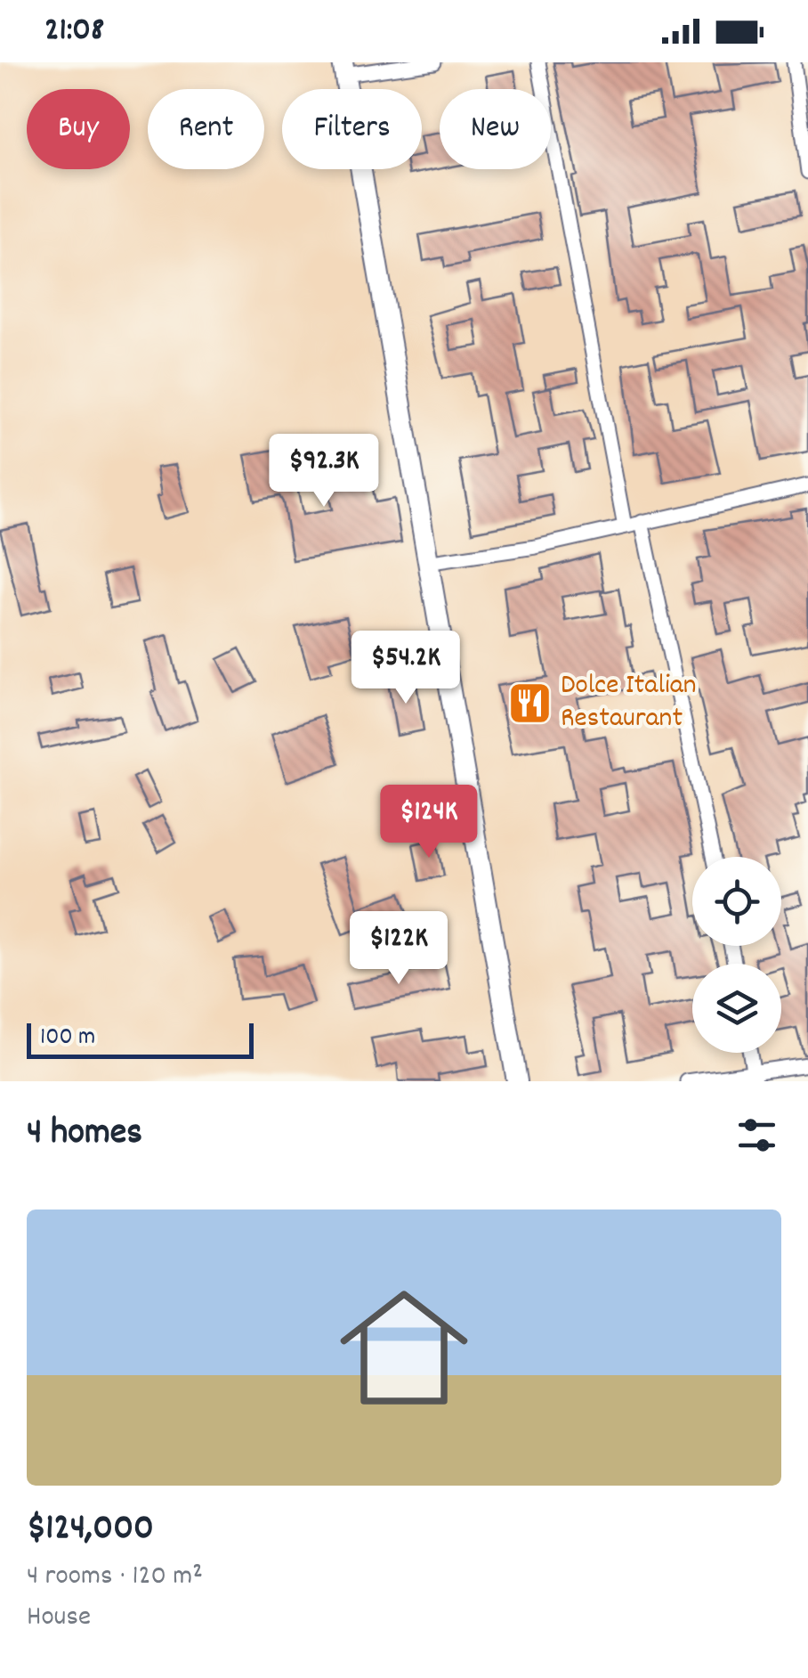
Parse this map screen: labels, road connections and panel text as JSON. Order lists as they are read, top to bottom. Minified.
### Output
{"places":{"restaurant":["Dolce Italian Restaurant"]},"scale_bar":"100 m","page":{"status":"21:08","chip":["Buy","Rent","Filters","New"],"price":["$92.3K","$54.2K","$124K","$122K"],"scale":"100 m","heading":"4 homes","list":[{"name":"$124,000","note":"4 rooms · 120 m² · House"}]}}
